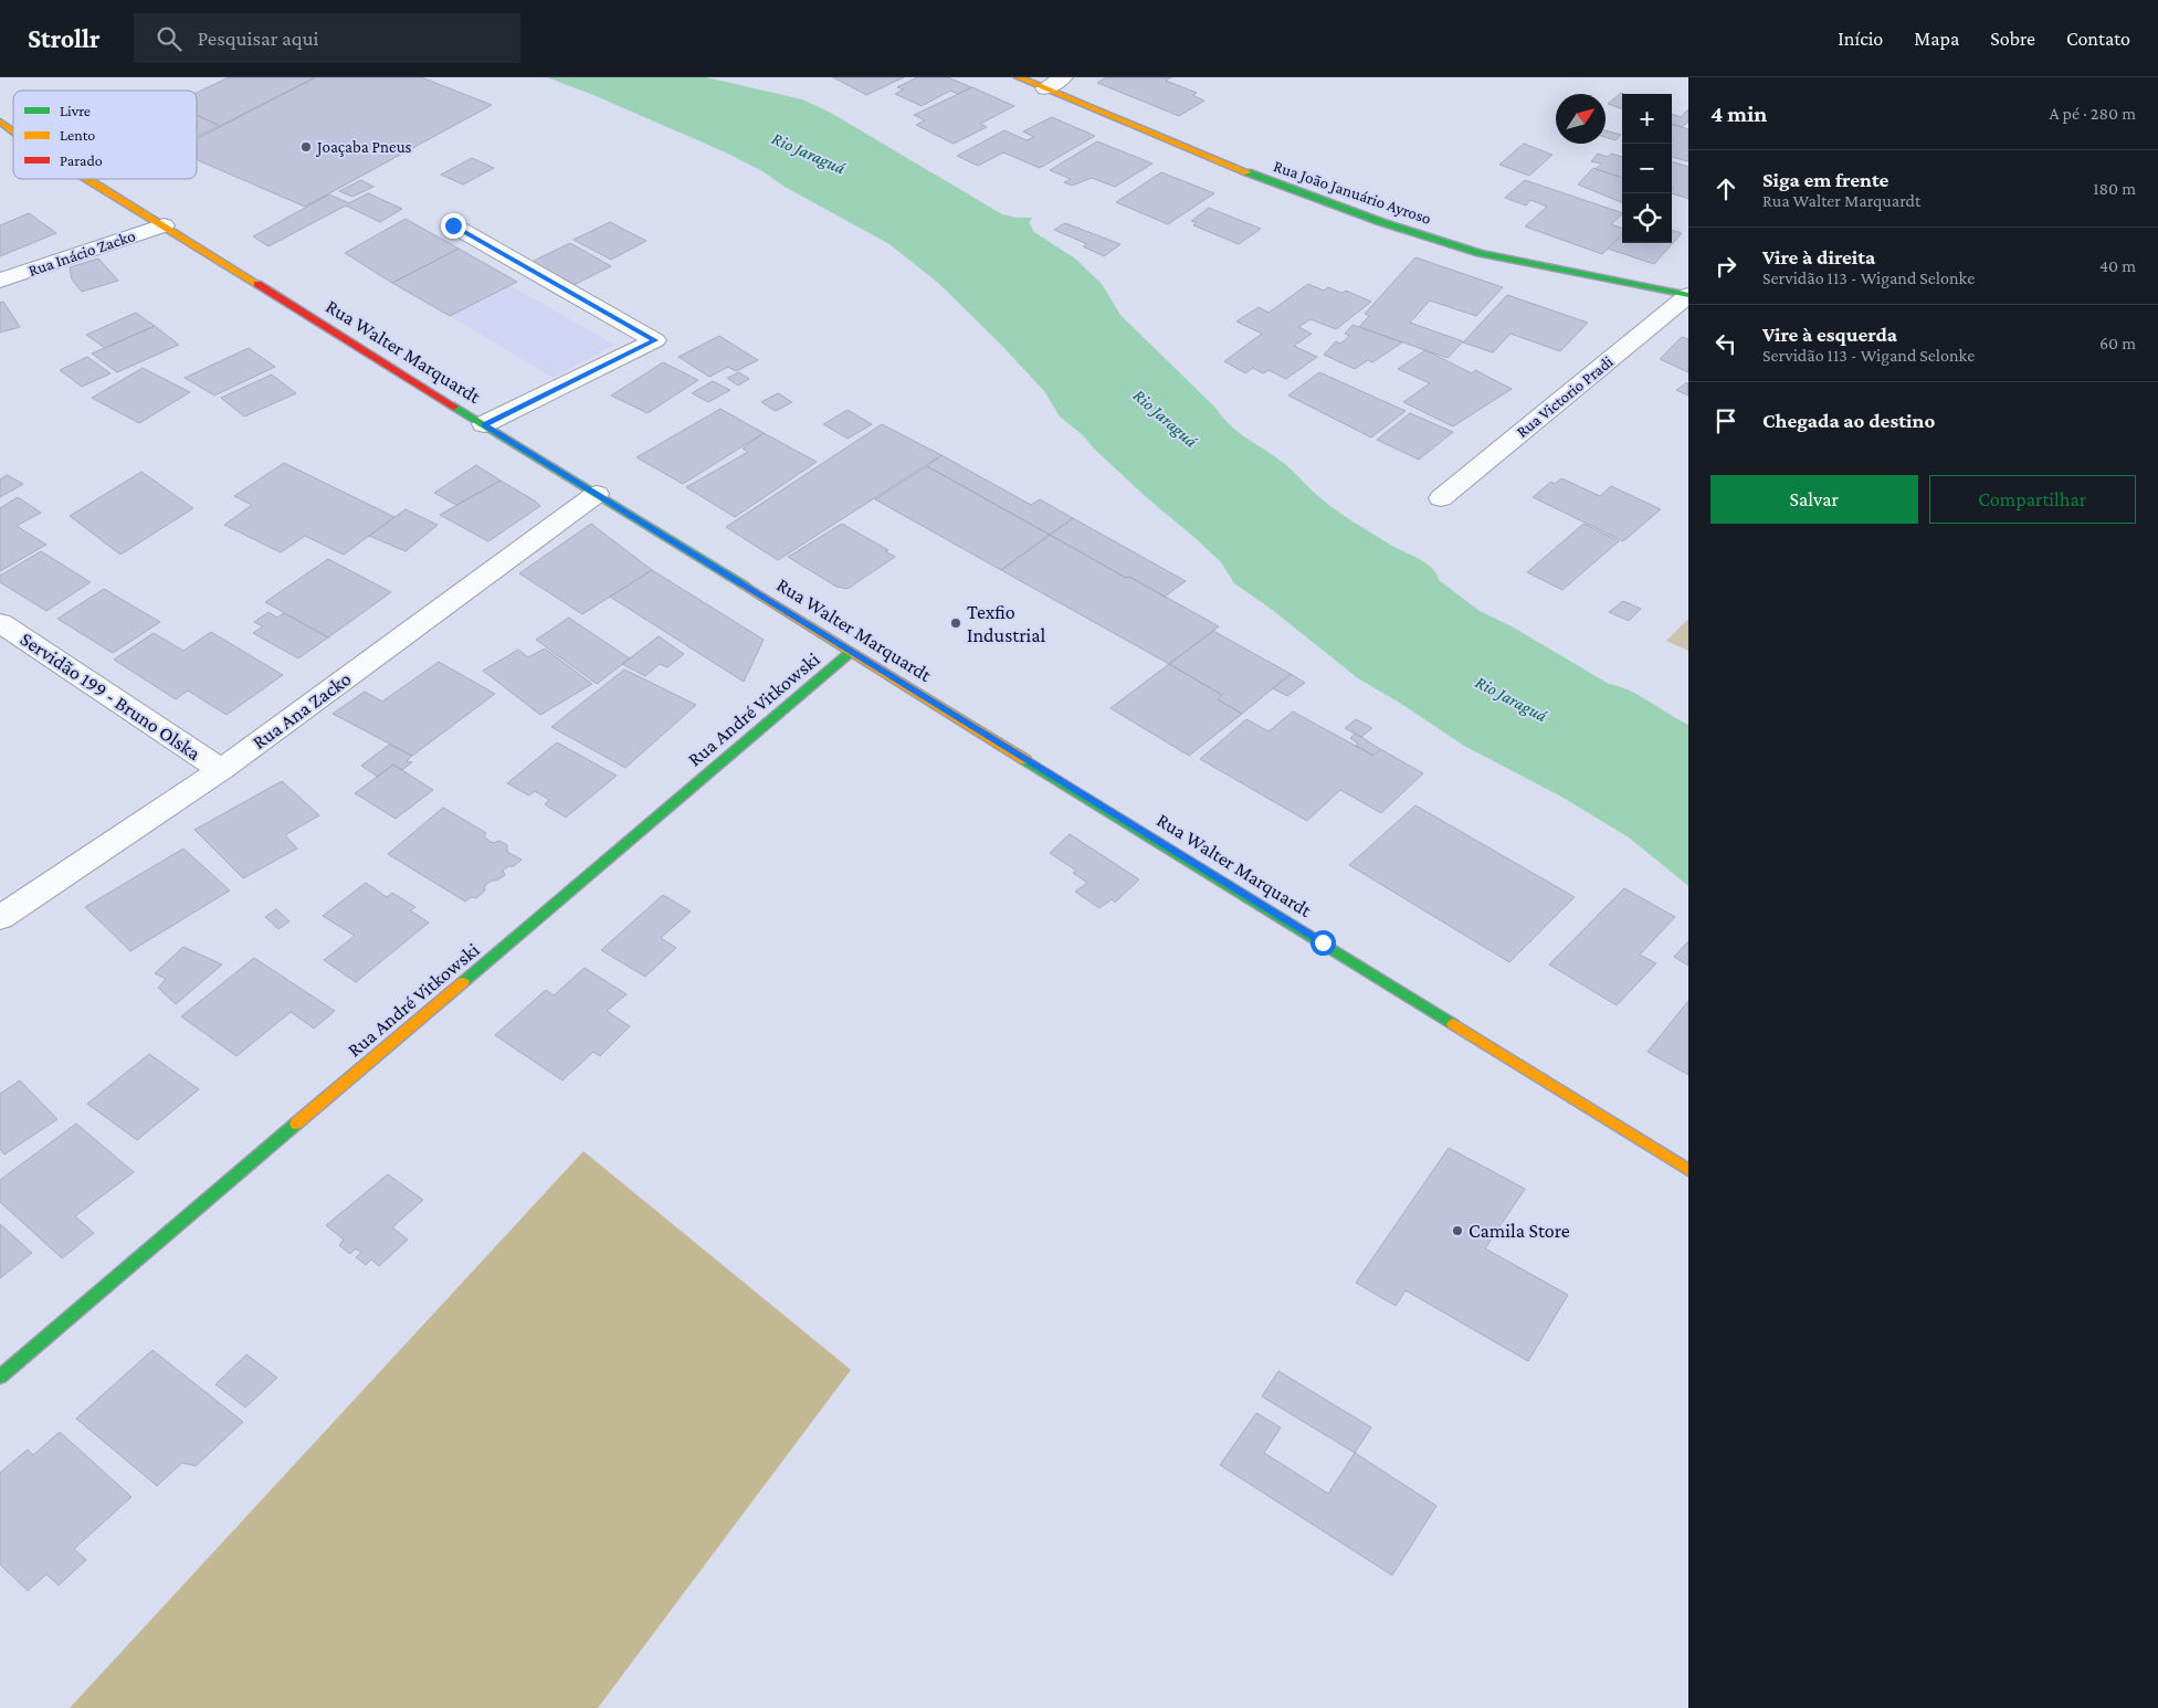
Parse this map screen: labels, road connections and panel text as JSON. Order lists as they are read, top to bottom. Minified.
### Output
{"streets":{"main road":["Rua João Januário Ayroso","Rua Walter Marquardt","Rua André Vitkowski"],"street":["Rua Inácio Zacko","Rua Victorio Pradi","Servidão 199 - Bruno Olska","Rua Ana Zacko"]},"crossings":[["Rua João Januário Ayroso","Rua Victorio Pradi"],["Rua Inácio Zacko","Rua Walter Marquardt"],["Rua Walter Marquardt","Rua André Vitkowski"],["Rua Walter Marquardt","Rua Ana Zacko"],["Servidão 199 - Bruno Olska","Rua Ana Zacko"]],"water":["Rio Jaraguá"],"places":["Joaçaba Pneus","Texfio Industrial","Camila Store"],"legend":["Livre","Lento","Parado"],"north":"top right","page":{"header":"Strollr","search":"Pesquisar aqui","nav":["Início","Mapa","Sobre","Contato"],"heading":["4 min","A pé · 280 m"],"map_buttons":["+","−"],"list":[["Siga em frente","Rua Walter Marquardt","180 m"],["Vire à direita","Servidão 113 - Wigand Selonke","40 m"],["Vire à esquerda","Servidão 113 - Wigand Selonke","60 m"],"Chegada ao destino"],"buttons":["Salvar","Compartilhar"]}}
